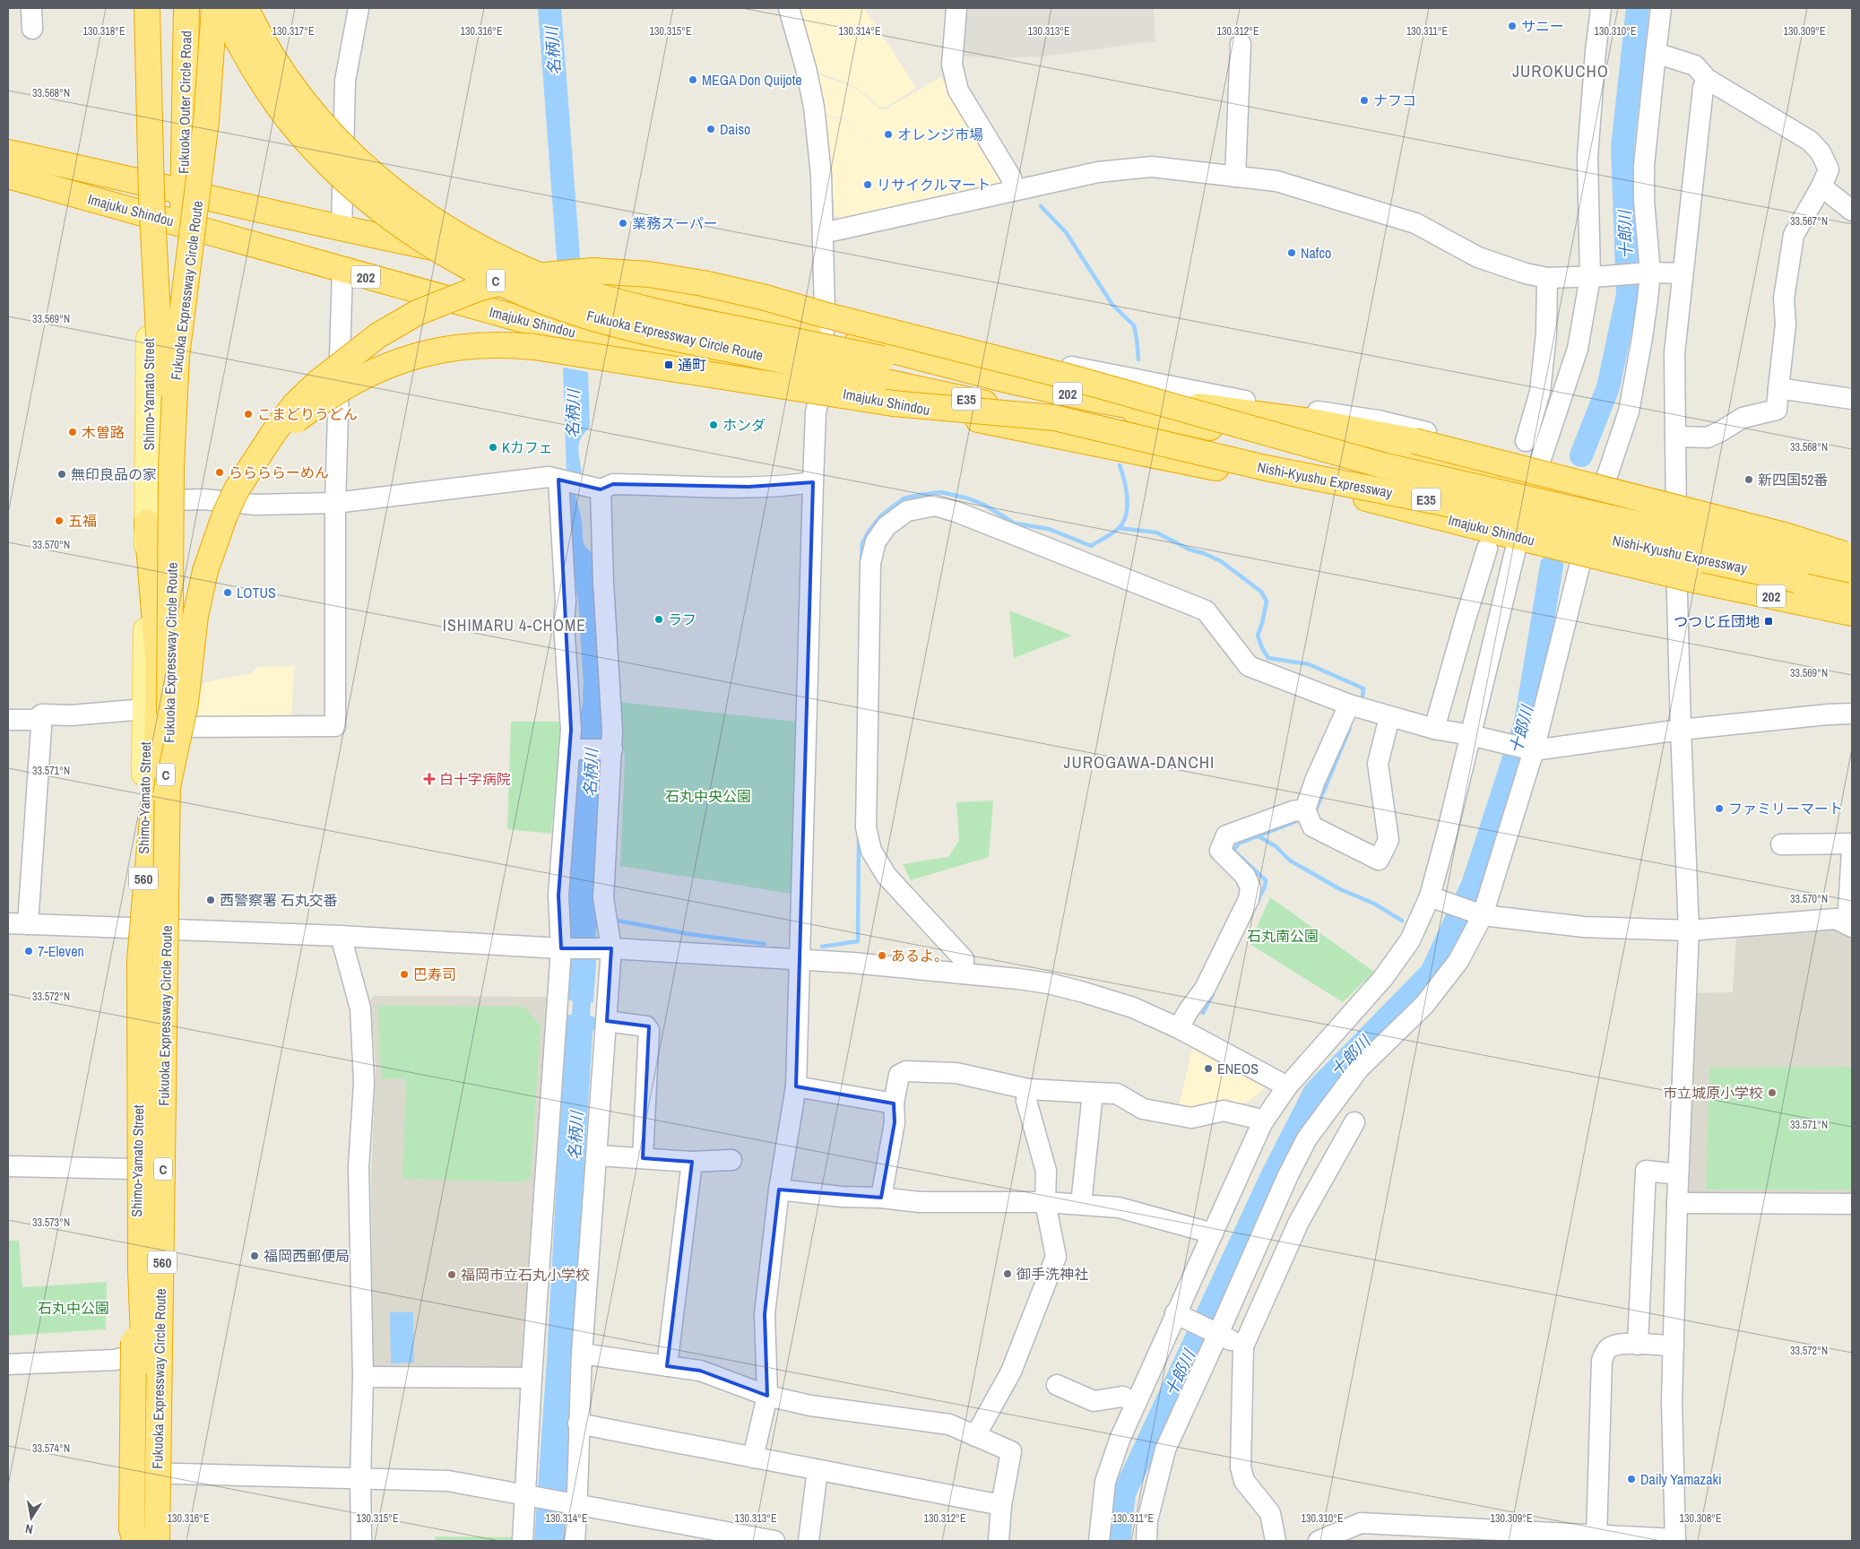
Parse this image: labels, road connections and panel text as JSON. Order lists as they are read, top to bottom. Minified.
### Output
{"streets":{"highway":["Fukuoka Outer Circle Road","Imajuku Shindou","202","C","Fukuoka Expressway Circle Route","E35","Nishi-Kyushu Expressway"],"main road":["Shimo-Yamato Street","560"]},"crossings":[["Fukuoka Outer Circle Road","Imajuku Shindou"],["Fukuoka Outer Circle Road","Shimo-Yamato Street"],["Imajuku Shindou","Shimo-Yamato Street"],["Fukuoka Expressway Circle Route","Shimo-Yamato Street"],["Fukuoka Expressway Circle Route","Nishi-Kyushu Expressway"],["Shimo-Yamato Street","560"]],"districts":["JUROKUCHO","ISHIMARU 4-CHOME","JUROGAWA-DANCHI"],"water":["名柄川","十郎川"],"parks":["石丸中央公園","石丸南公園","石丸中公園"],"places":{"other":["サニー","MEGA Don Quijote","ナフコ","Daiso","オレンジ市場","リサイクルマート","業務スーパー","Nafco","こまどりうどん","ホンダ","木曽路","Kカフェ","ららららーめん","無印良品の家","新四国52番","五福","LOTUS","ラフ","ファミリーマート","西警察署 石丸交番","7-Eleven","あるよ。","巴寿司","ENEOS","市立城原小学校","福岡西郵便局","御手洗神社","福岡市立石丸小学校","Daily Yamazaki"],"transit":["通町","つつじ丘団地"],"health":["白十字病院"]},"north":"bottom","coordinates":["130.318°E","130.317°E","130.316°E","130.315°E","130.314°E","130.313°E","130.312°E","130.311°E","130.310°E","130.309°E","33.568°N","33.567°N","33.569°N","33.570°N","33.571°N","33.572°N","33.573°N","33.574°N","130.308°E"]}
